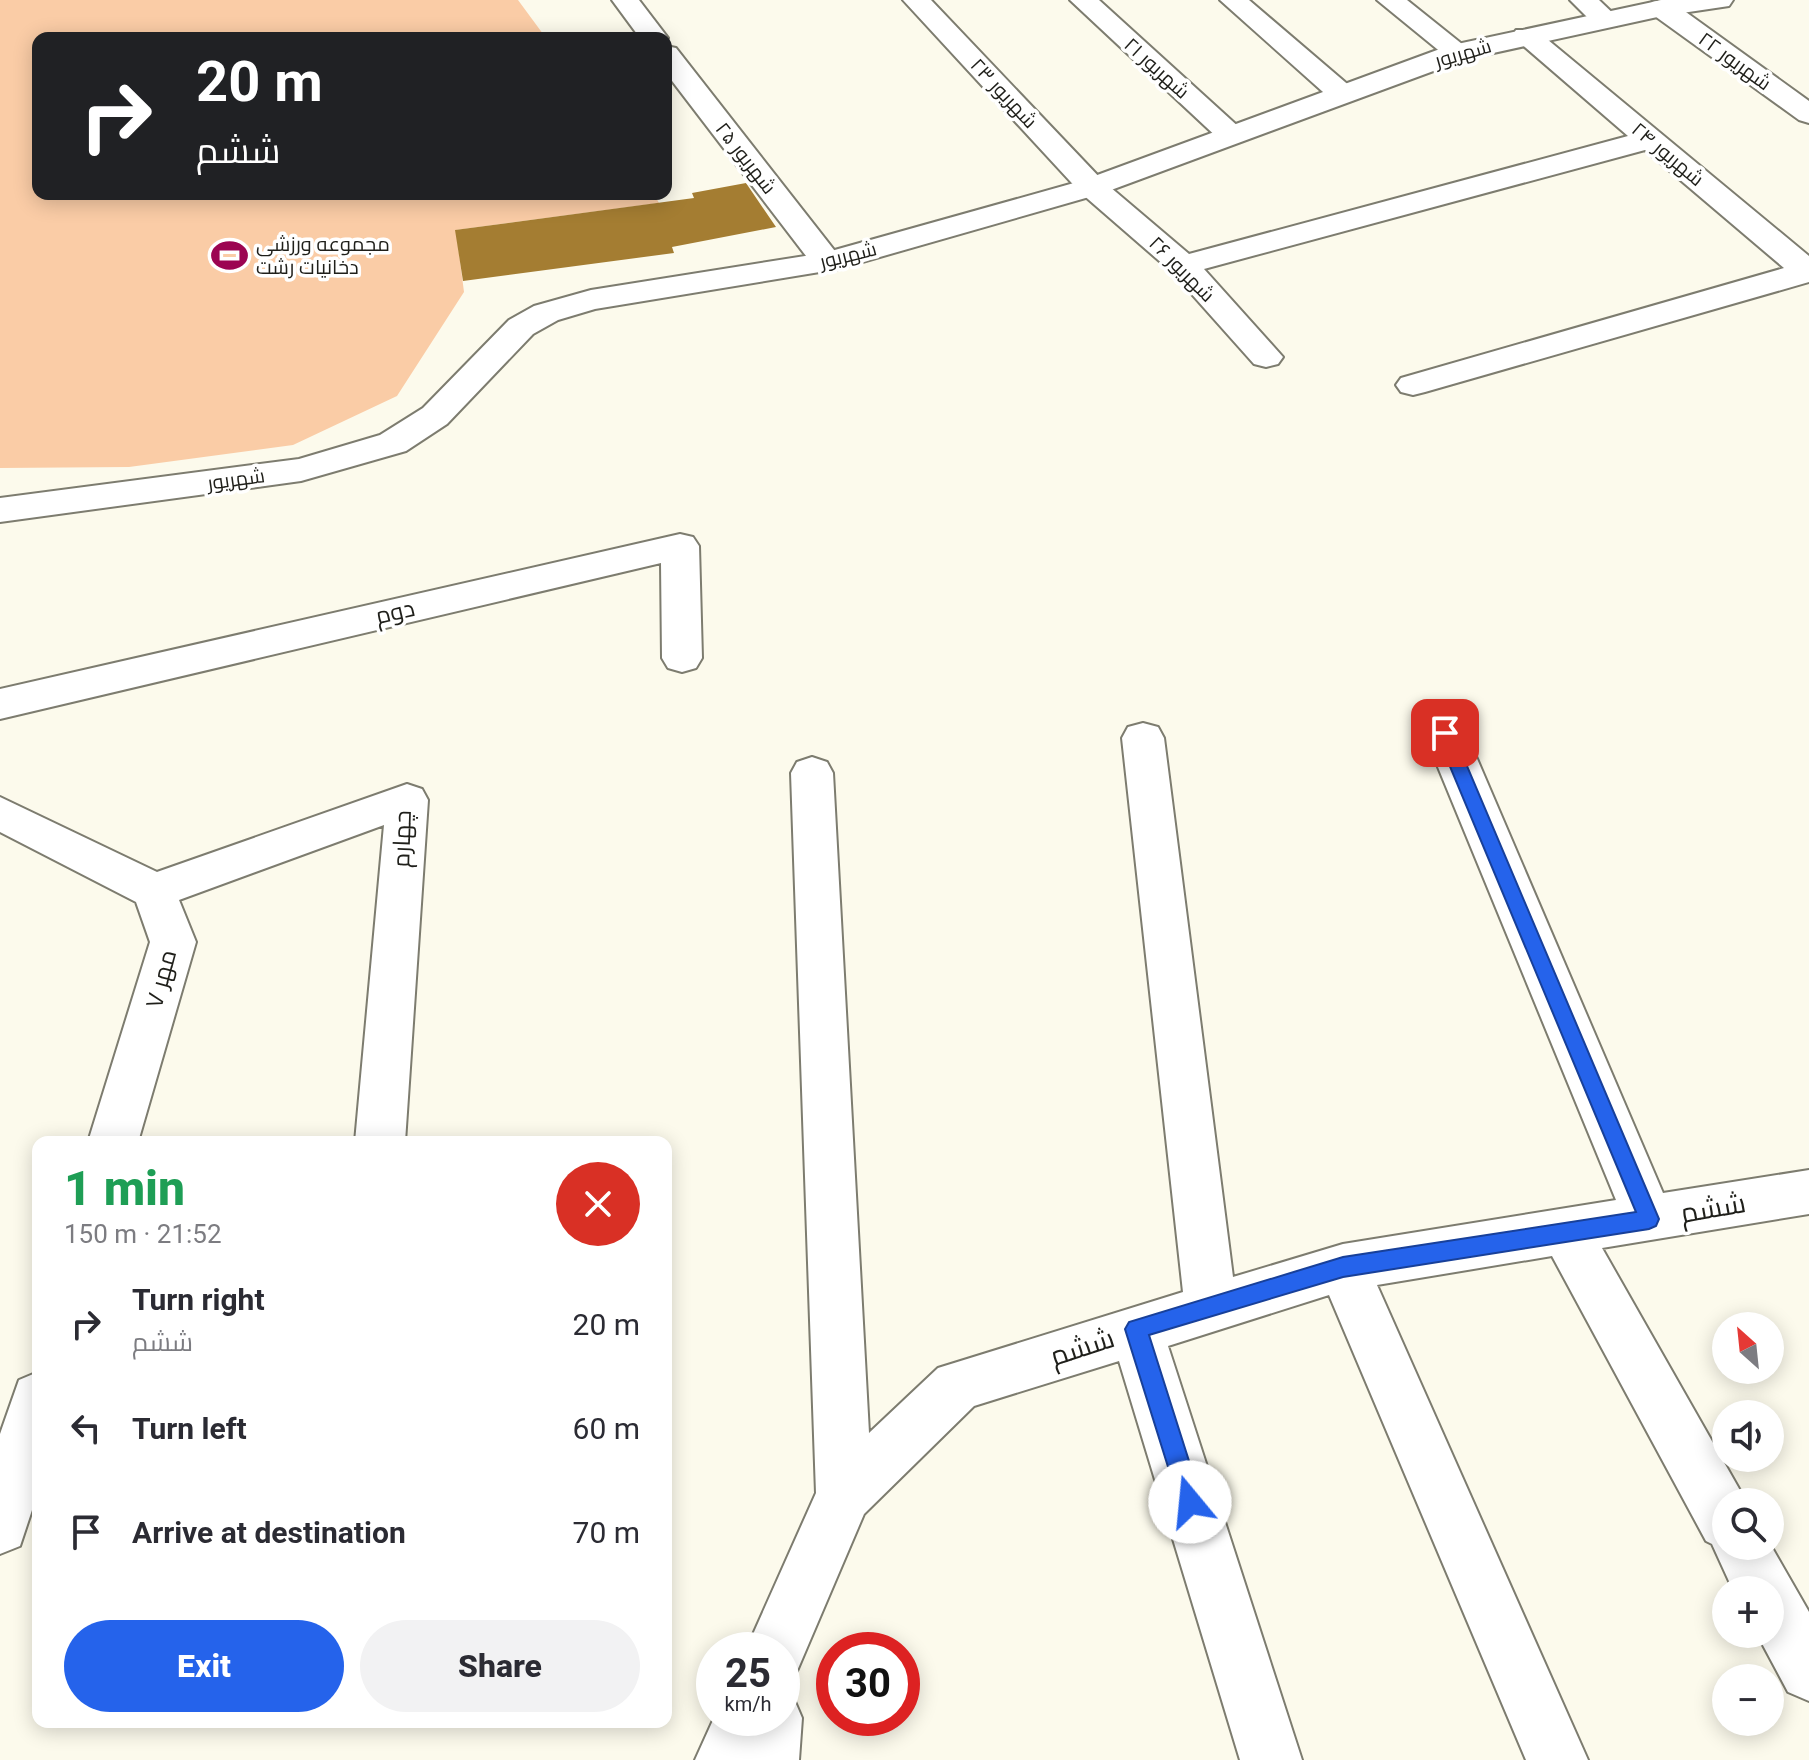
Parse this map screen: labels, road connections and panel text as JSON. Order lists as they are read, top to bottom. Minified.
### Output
{"streets":{"street":["شهریور","شهریور ۲۲","شهریور ۲۱","شهریور ۲۳","شهریور ۲۴","شهریور ۲۵","شهریور ۲۶","دوم","چهارم","مهر ۷","ششم"]},"crossings":[["شهریور","شهریور ۲۲"],["شهریور","شهریور ۲۱"],["شهریور","شهریور ۲۳"],["شهریور","شهریور ۲۴"],["شهریور","شهریور ۲۵"],["شهریور","شهریور ۲۶"],["شهریور ۲۳","شهریور ۲۶"],["چهارم","مهر ۷"]],"places":{"sports":["مجموعه ورزشی دخانیات رشت"]},"north":"top left","page":{"turn":["20 m","ششم"],"heading":["1 min","150 m · 21:52"],"list":[{"name":"Turn right","note":"ششم","value":"20 m"},{"name":"Turn left","value":"60 m"},{"name":"Arrive at destination","value":"70 m"}],"map_buttons":["+","−"],"buttons":["Exit","Share"],"speed":"25 km/h","limit":"30"}}
